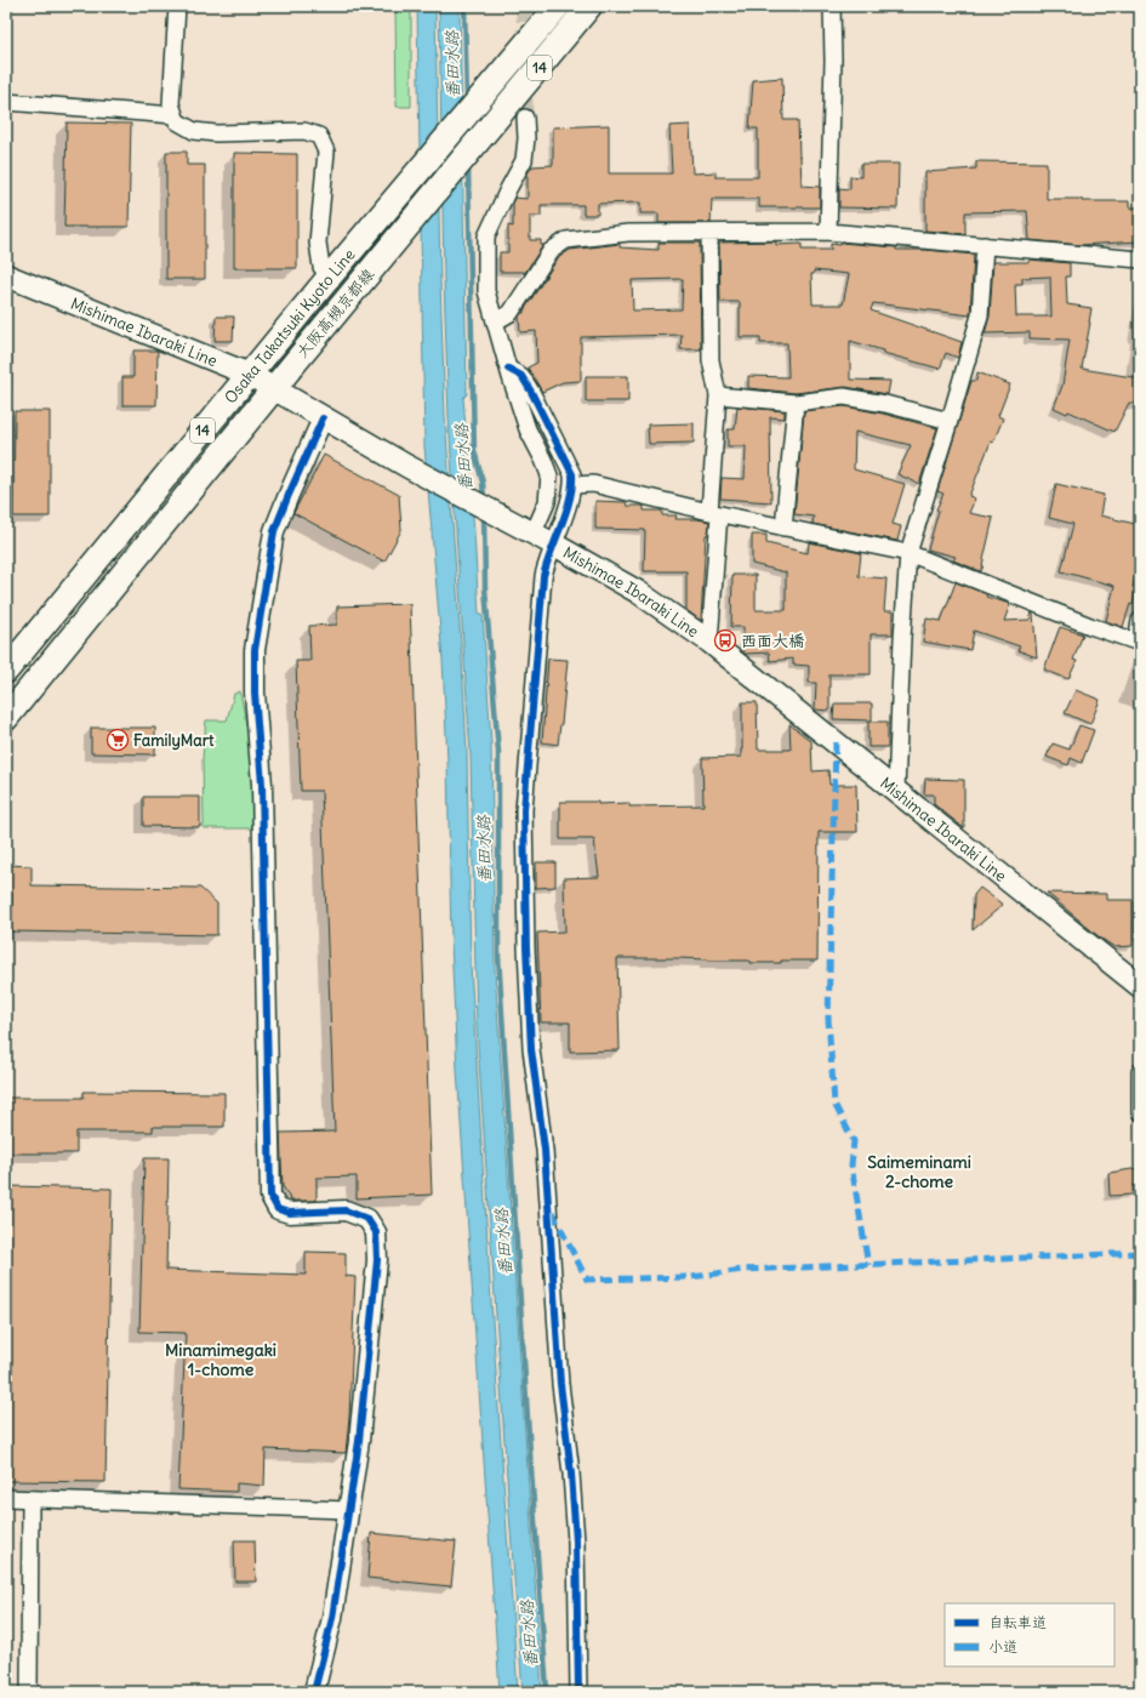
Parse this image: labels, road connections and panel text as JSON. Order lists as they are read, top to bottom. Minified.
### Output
{"streets":{"main road":["14","大阪高槻京都線","Osaka Takatsuki Kyoto Line","Mishimae Ibaraki Line"]},"crossings":[["大阪高槻京都線","Osaka Takatsuki Kyoto Line"],["大阪高槻京都線","Mishimae Ibaraki Line"],["Osaka Takatsuki Kyoto Line","Mishimae Ibaraki Line"]],"districts":["Saimeminami 2-chome","Minamimegaki 1-chome"],"water":["番田水路"],"places":{"bus stop":["西面大橋"],"supermarket":["FamilyMart"]},"legend":["自転車道","小道"]}
